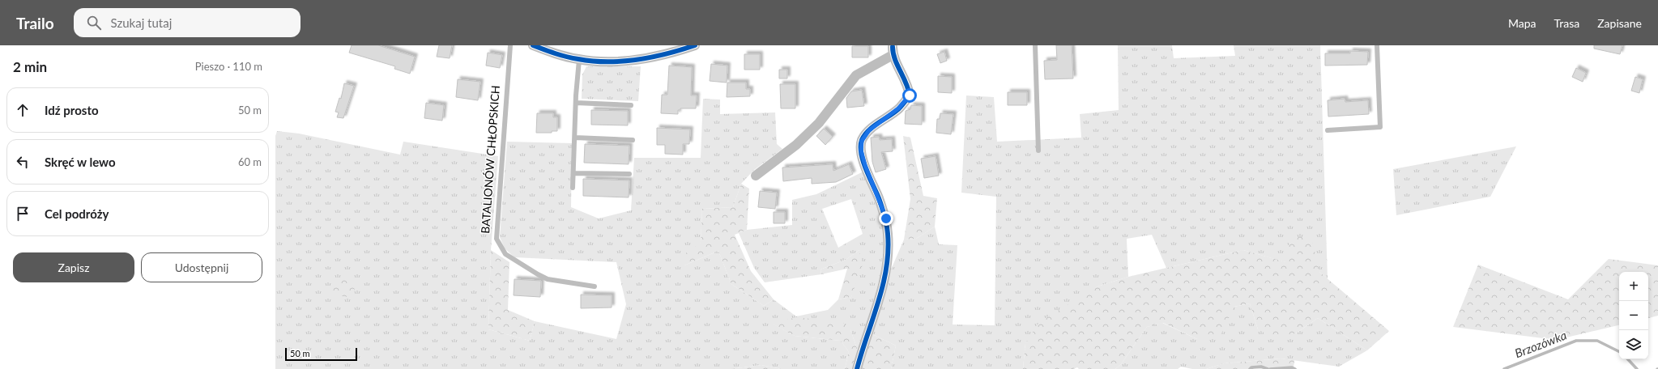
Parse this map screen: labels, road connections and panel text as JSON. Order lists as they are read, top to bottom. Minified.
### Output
{"streets":{"lane":["BATALIONÓW CHŁOPSKICH"]},"water":["Brzozówka"],"scale_bar":"50 m","page":{"header":"Trailo","search":"Szukaj tutaj","nav":["Mapa","Trasa","Zapisane"],"heading":["2 min","Pieszo · 110 m"],"list":[["Idź prosto","50 m"],["Skręć w lewo","60 m"],"Cel podróży"],"buttons":["Zapisz","Udostępnij"],"map_buttons":["+","−"],"scale":"50 m"}}
